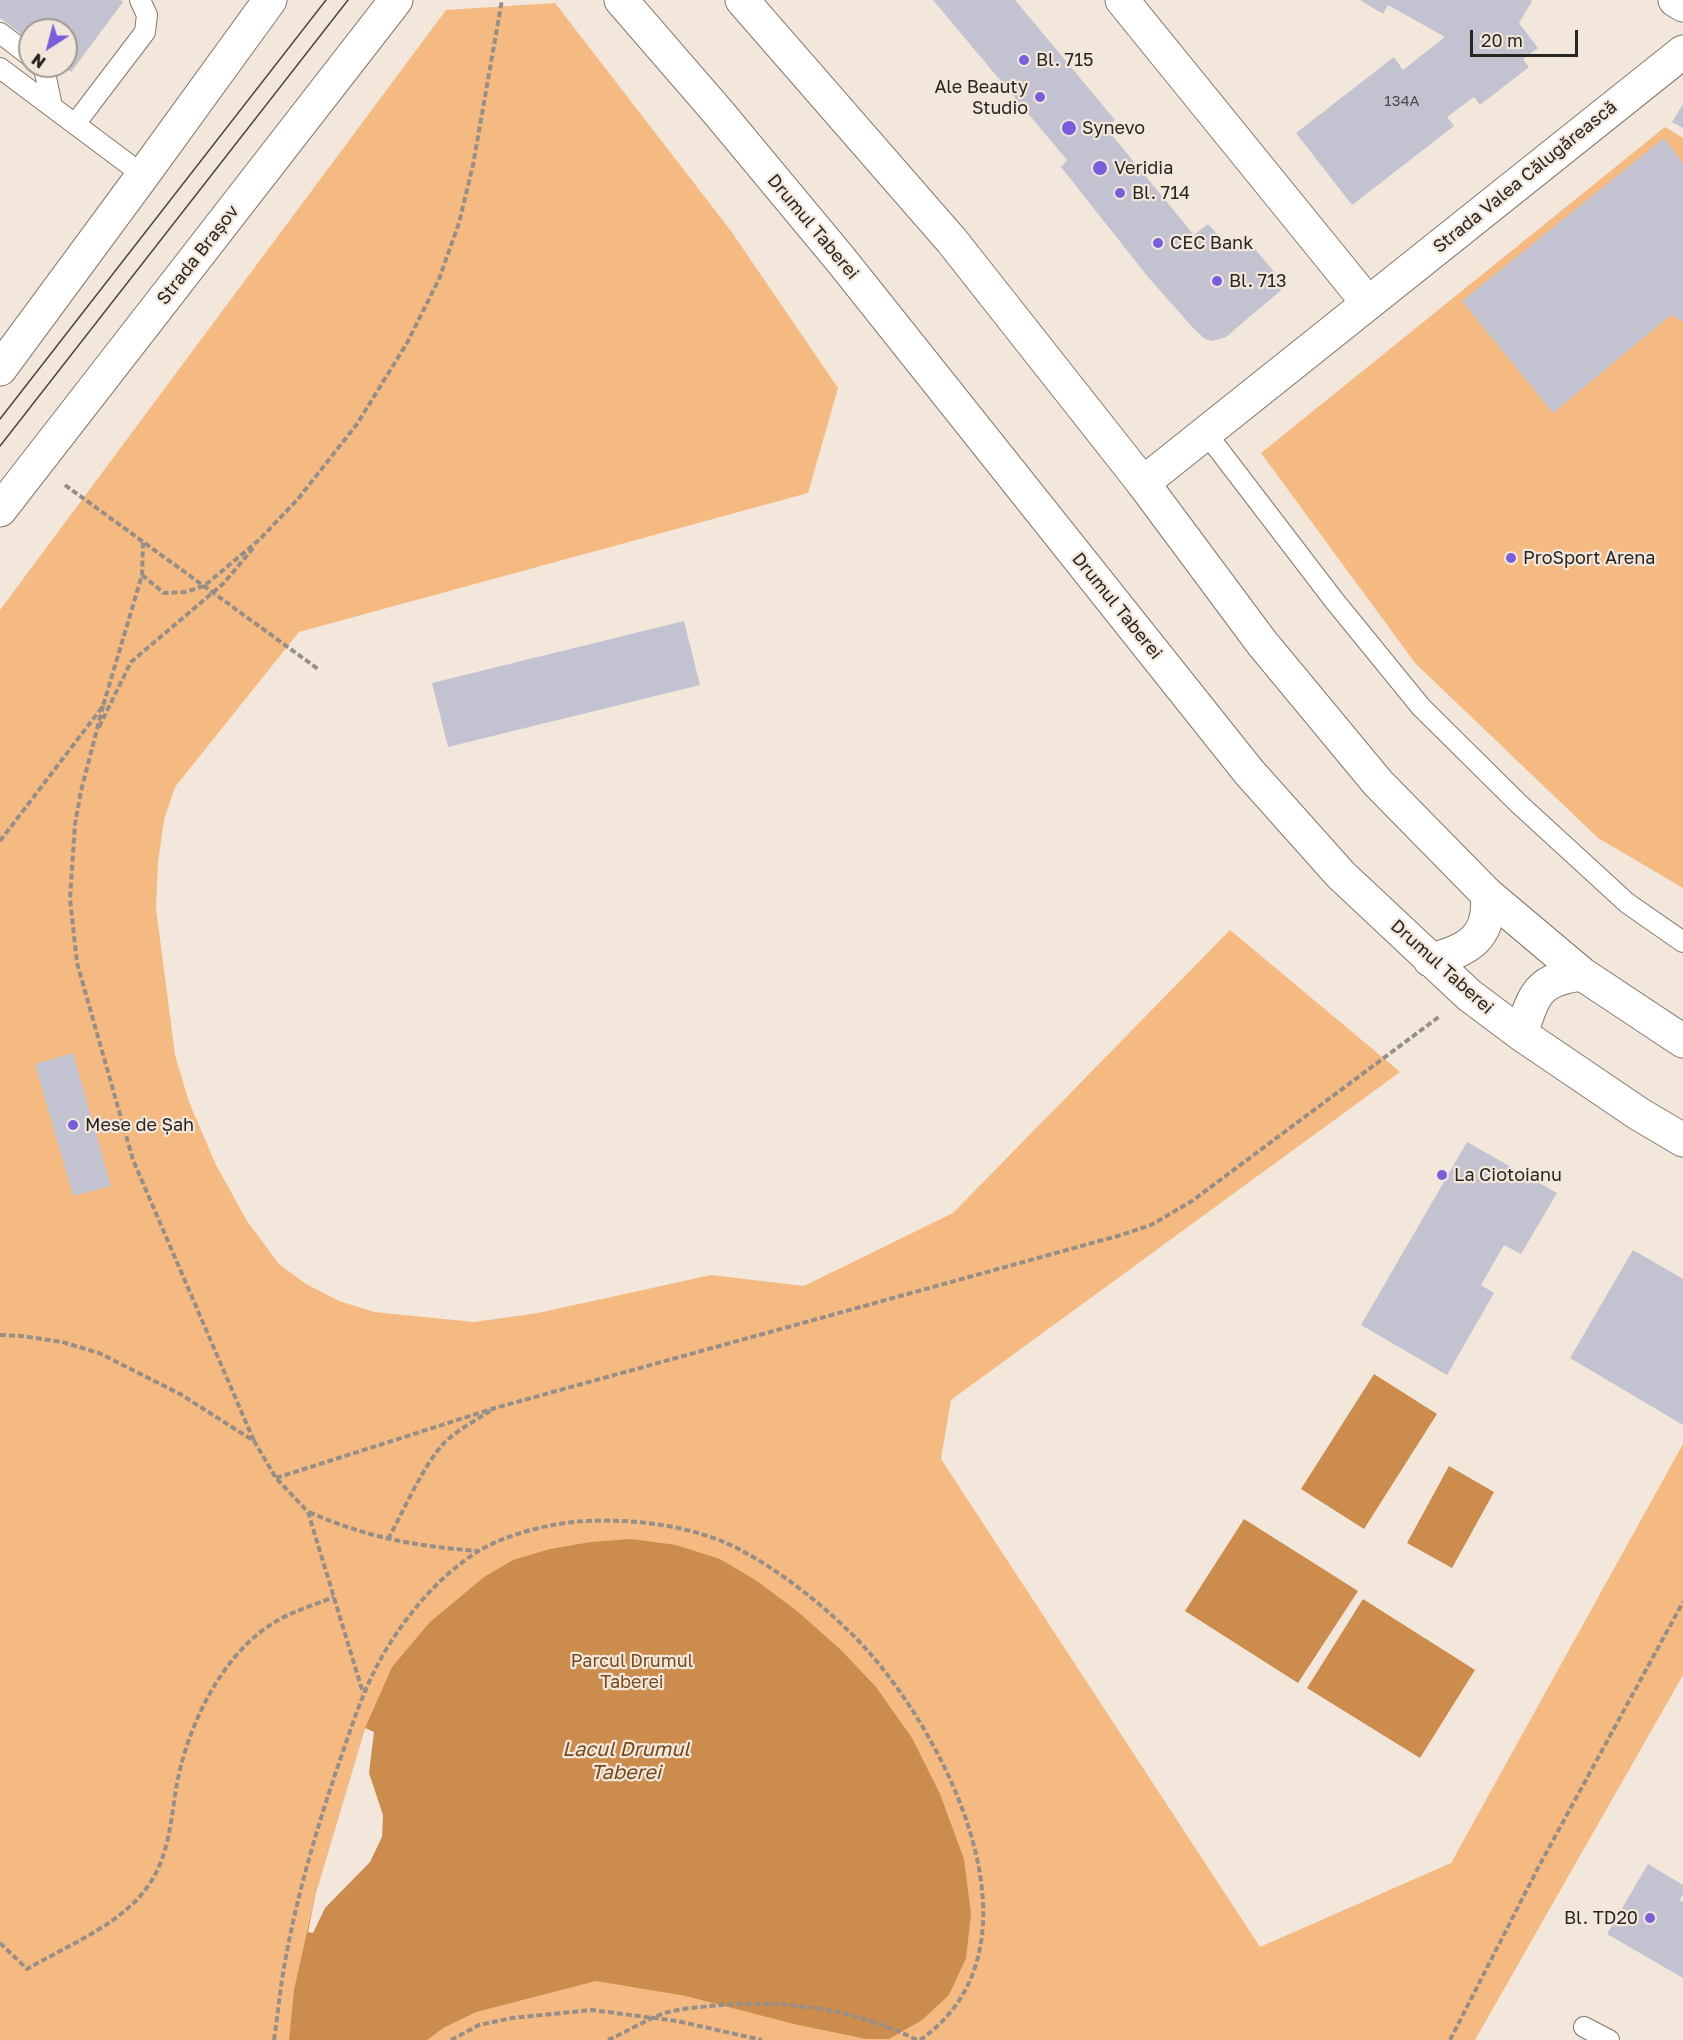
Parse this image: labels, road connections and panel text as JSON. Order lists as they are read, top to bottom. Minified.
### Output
{"streets":{"main road":["Strada Valea Călugărească","Drumul Taberei","Strada Brașov"]},"water":["Lacul Drumul Taberei"],"parks":["Parcul Drumul Taberei"],"places":["Bl. 715","Ale Beauty Studio","Synevo","Veridia","Bl. 714","CEC Bank","Bl. 713","ProSport Arena","Mese de Șah","La Ciotoianu","Bl. TD20"],"house_numbers":["134A"],"scale_bar":"20 m","north":"bottom left"}
